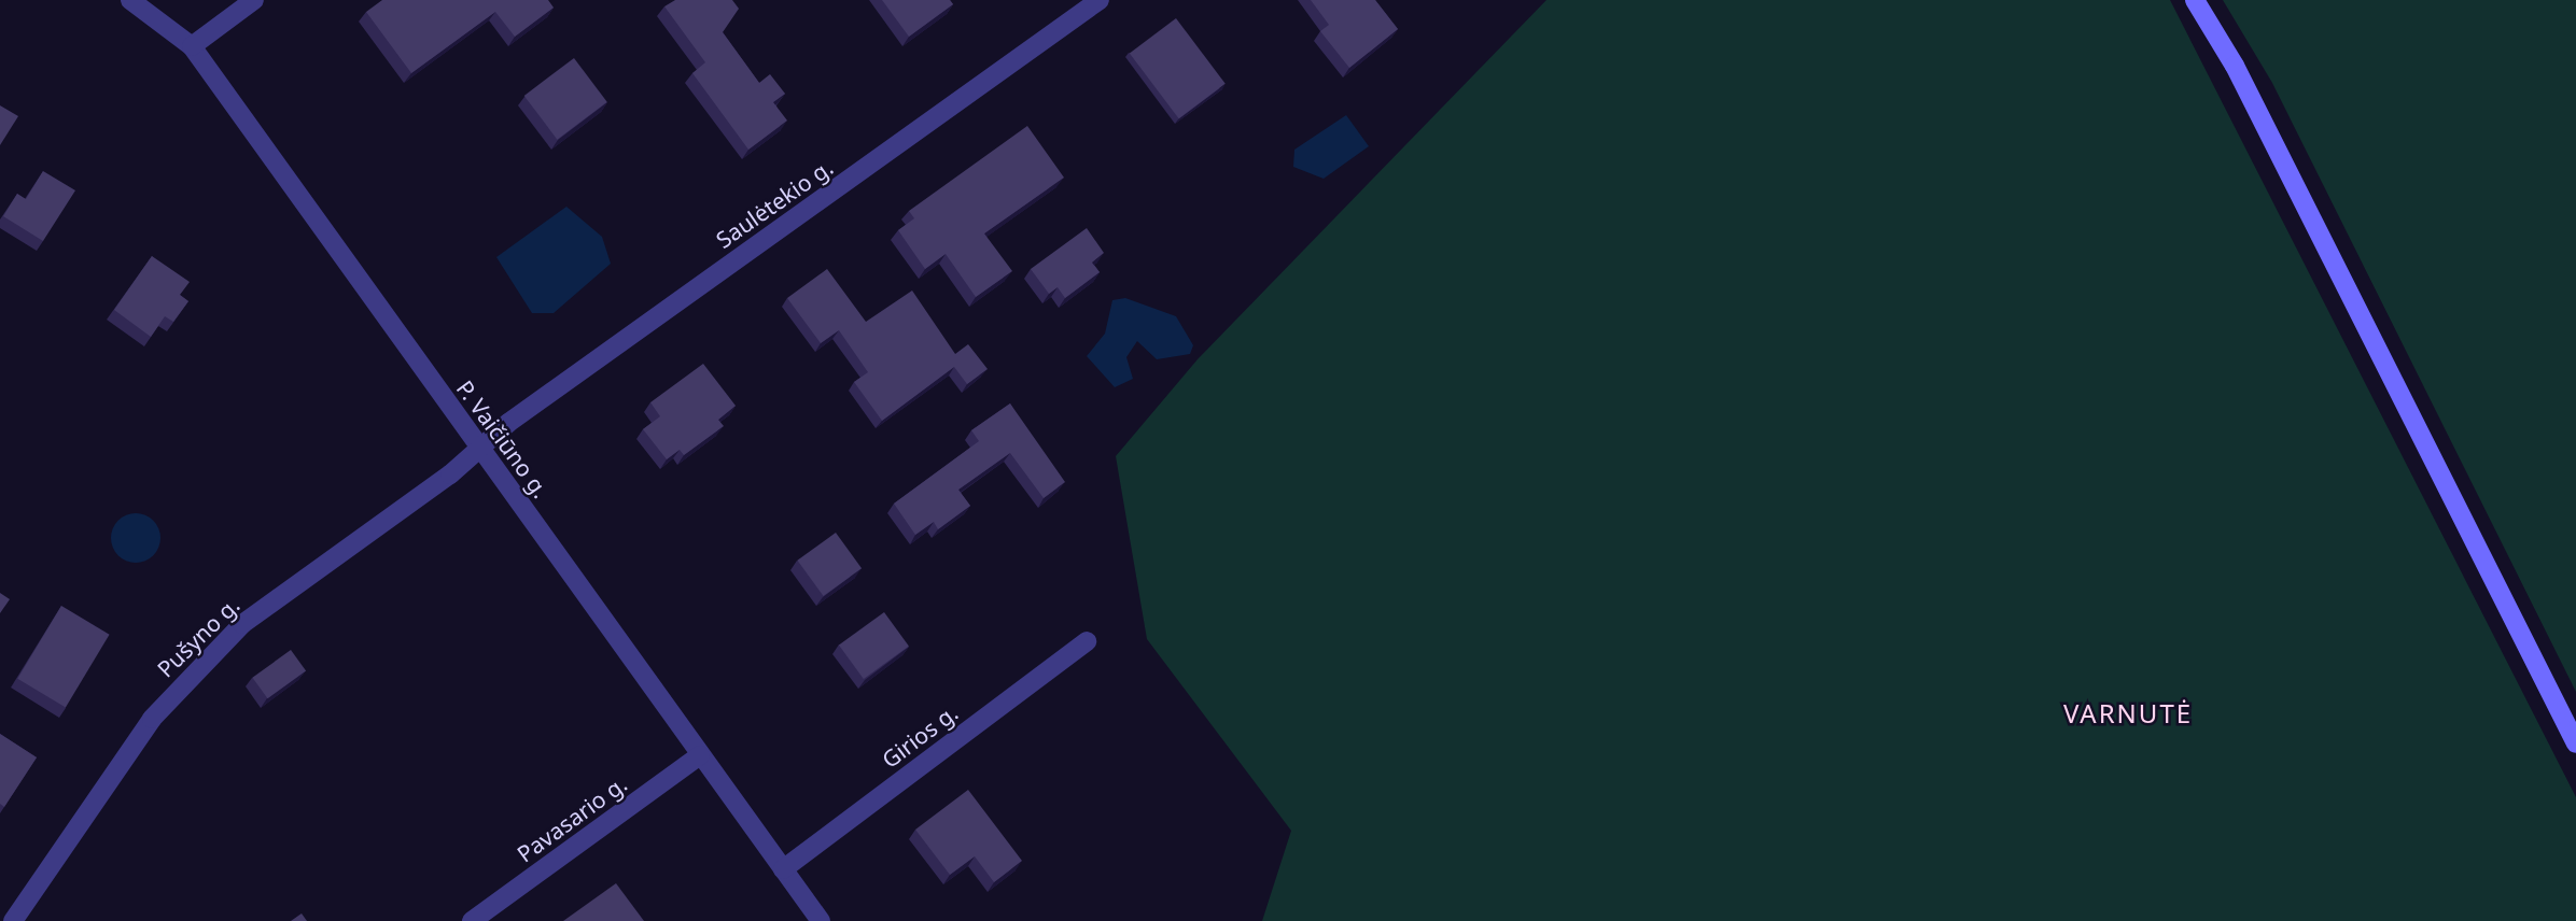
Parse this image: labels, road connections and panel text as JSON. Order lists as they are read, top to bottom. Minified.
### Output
{"streets":{"street":["Saulėtekio g.","P. Vaičiūno g.","Pušyno g.","Girios g.","Pavasario g."]},"crossings":[["Saulėtekio g.","P. Vaičiūno g."],["Saulėtekio g.","Pušyno g."],["P. Vaičiūno g.","Pušyno g."],["P. Vaičiūno g.","Girios g."],["P. Vaičiūno g.","Pavasario g."]],"districts":["VARNUTĖ"]}
